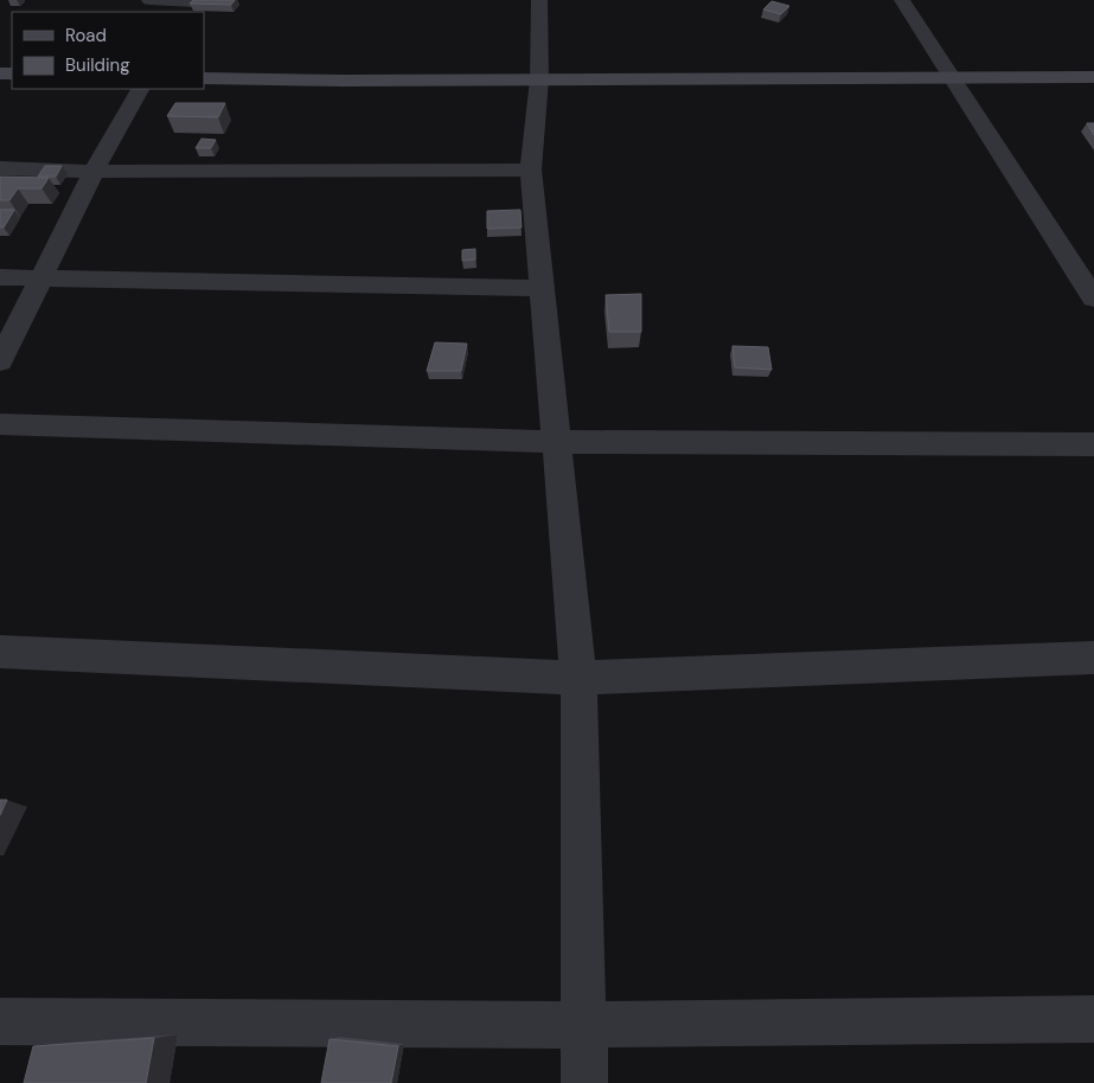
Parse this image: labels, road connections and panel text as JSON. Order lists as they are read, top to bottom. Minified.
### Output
{"legend":["Road","Building"]}
